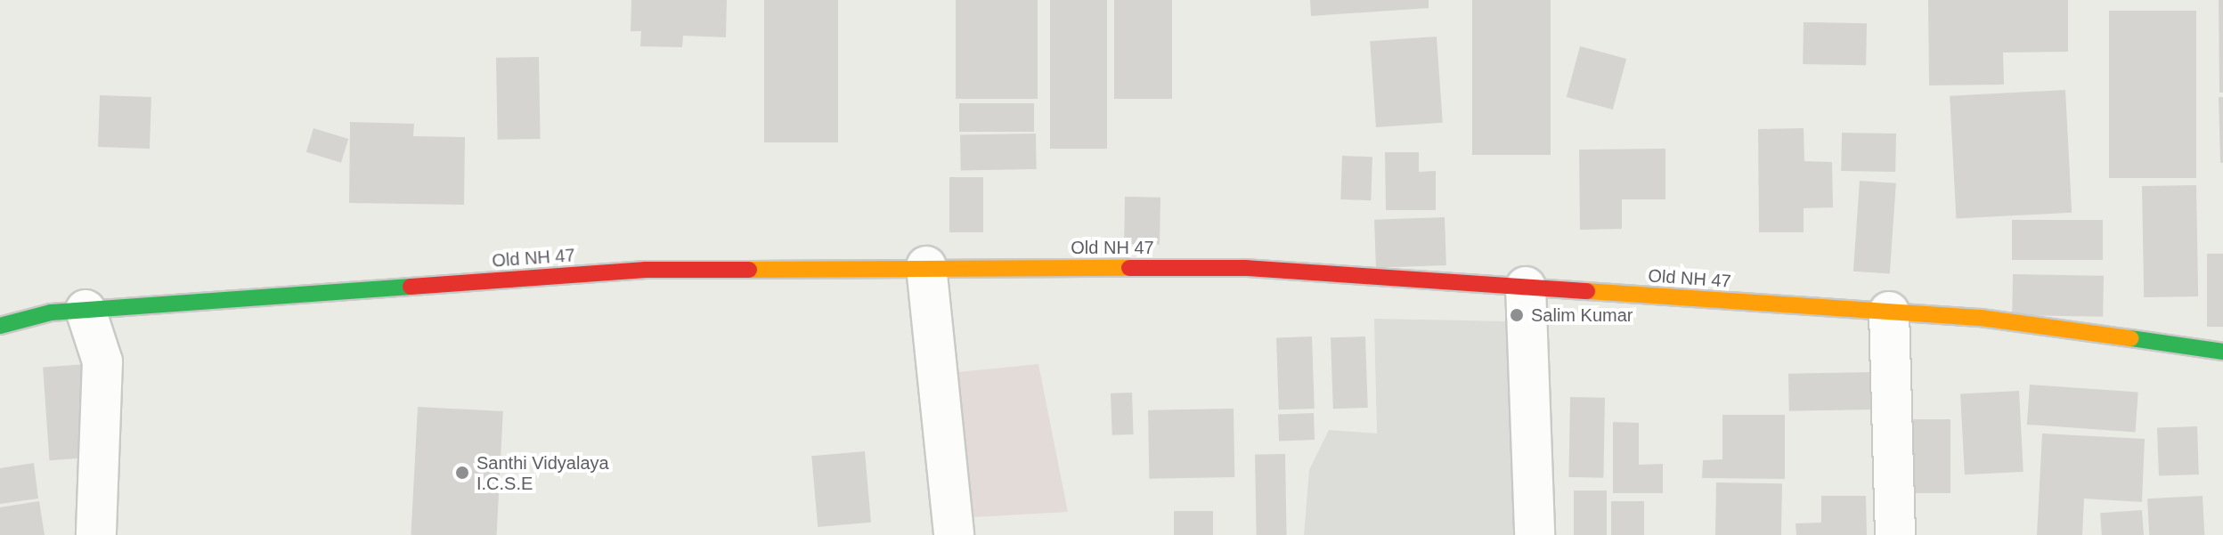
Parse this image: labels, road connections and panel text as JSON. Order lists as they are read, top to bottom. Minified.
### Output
{"streets":{"main road":["Old NH 47"]},"places":["Salim Kumar","Santhi Vidyalaya I.C.S.E"]}
